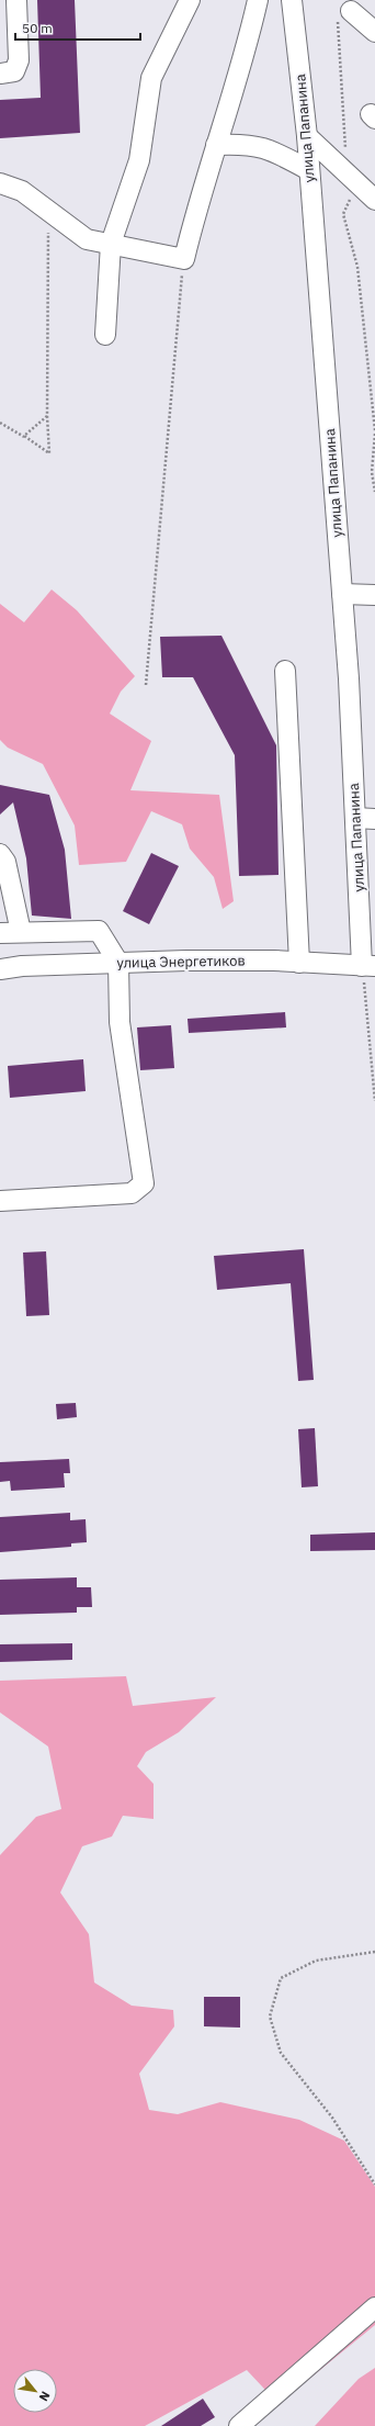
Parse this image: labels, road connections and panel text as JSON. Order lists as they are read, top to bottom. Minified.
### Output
{"streets":{"street":["улица Папанина","улица Энергетиков"]},"crossings":[["улица Папанина","улица Энергетиков"]],"scale_bar":"50 m","north":"bottom right"}
